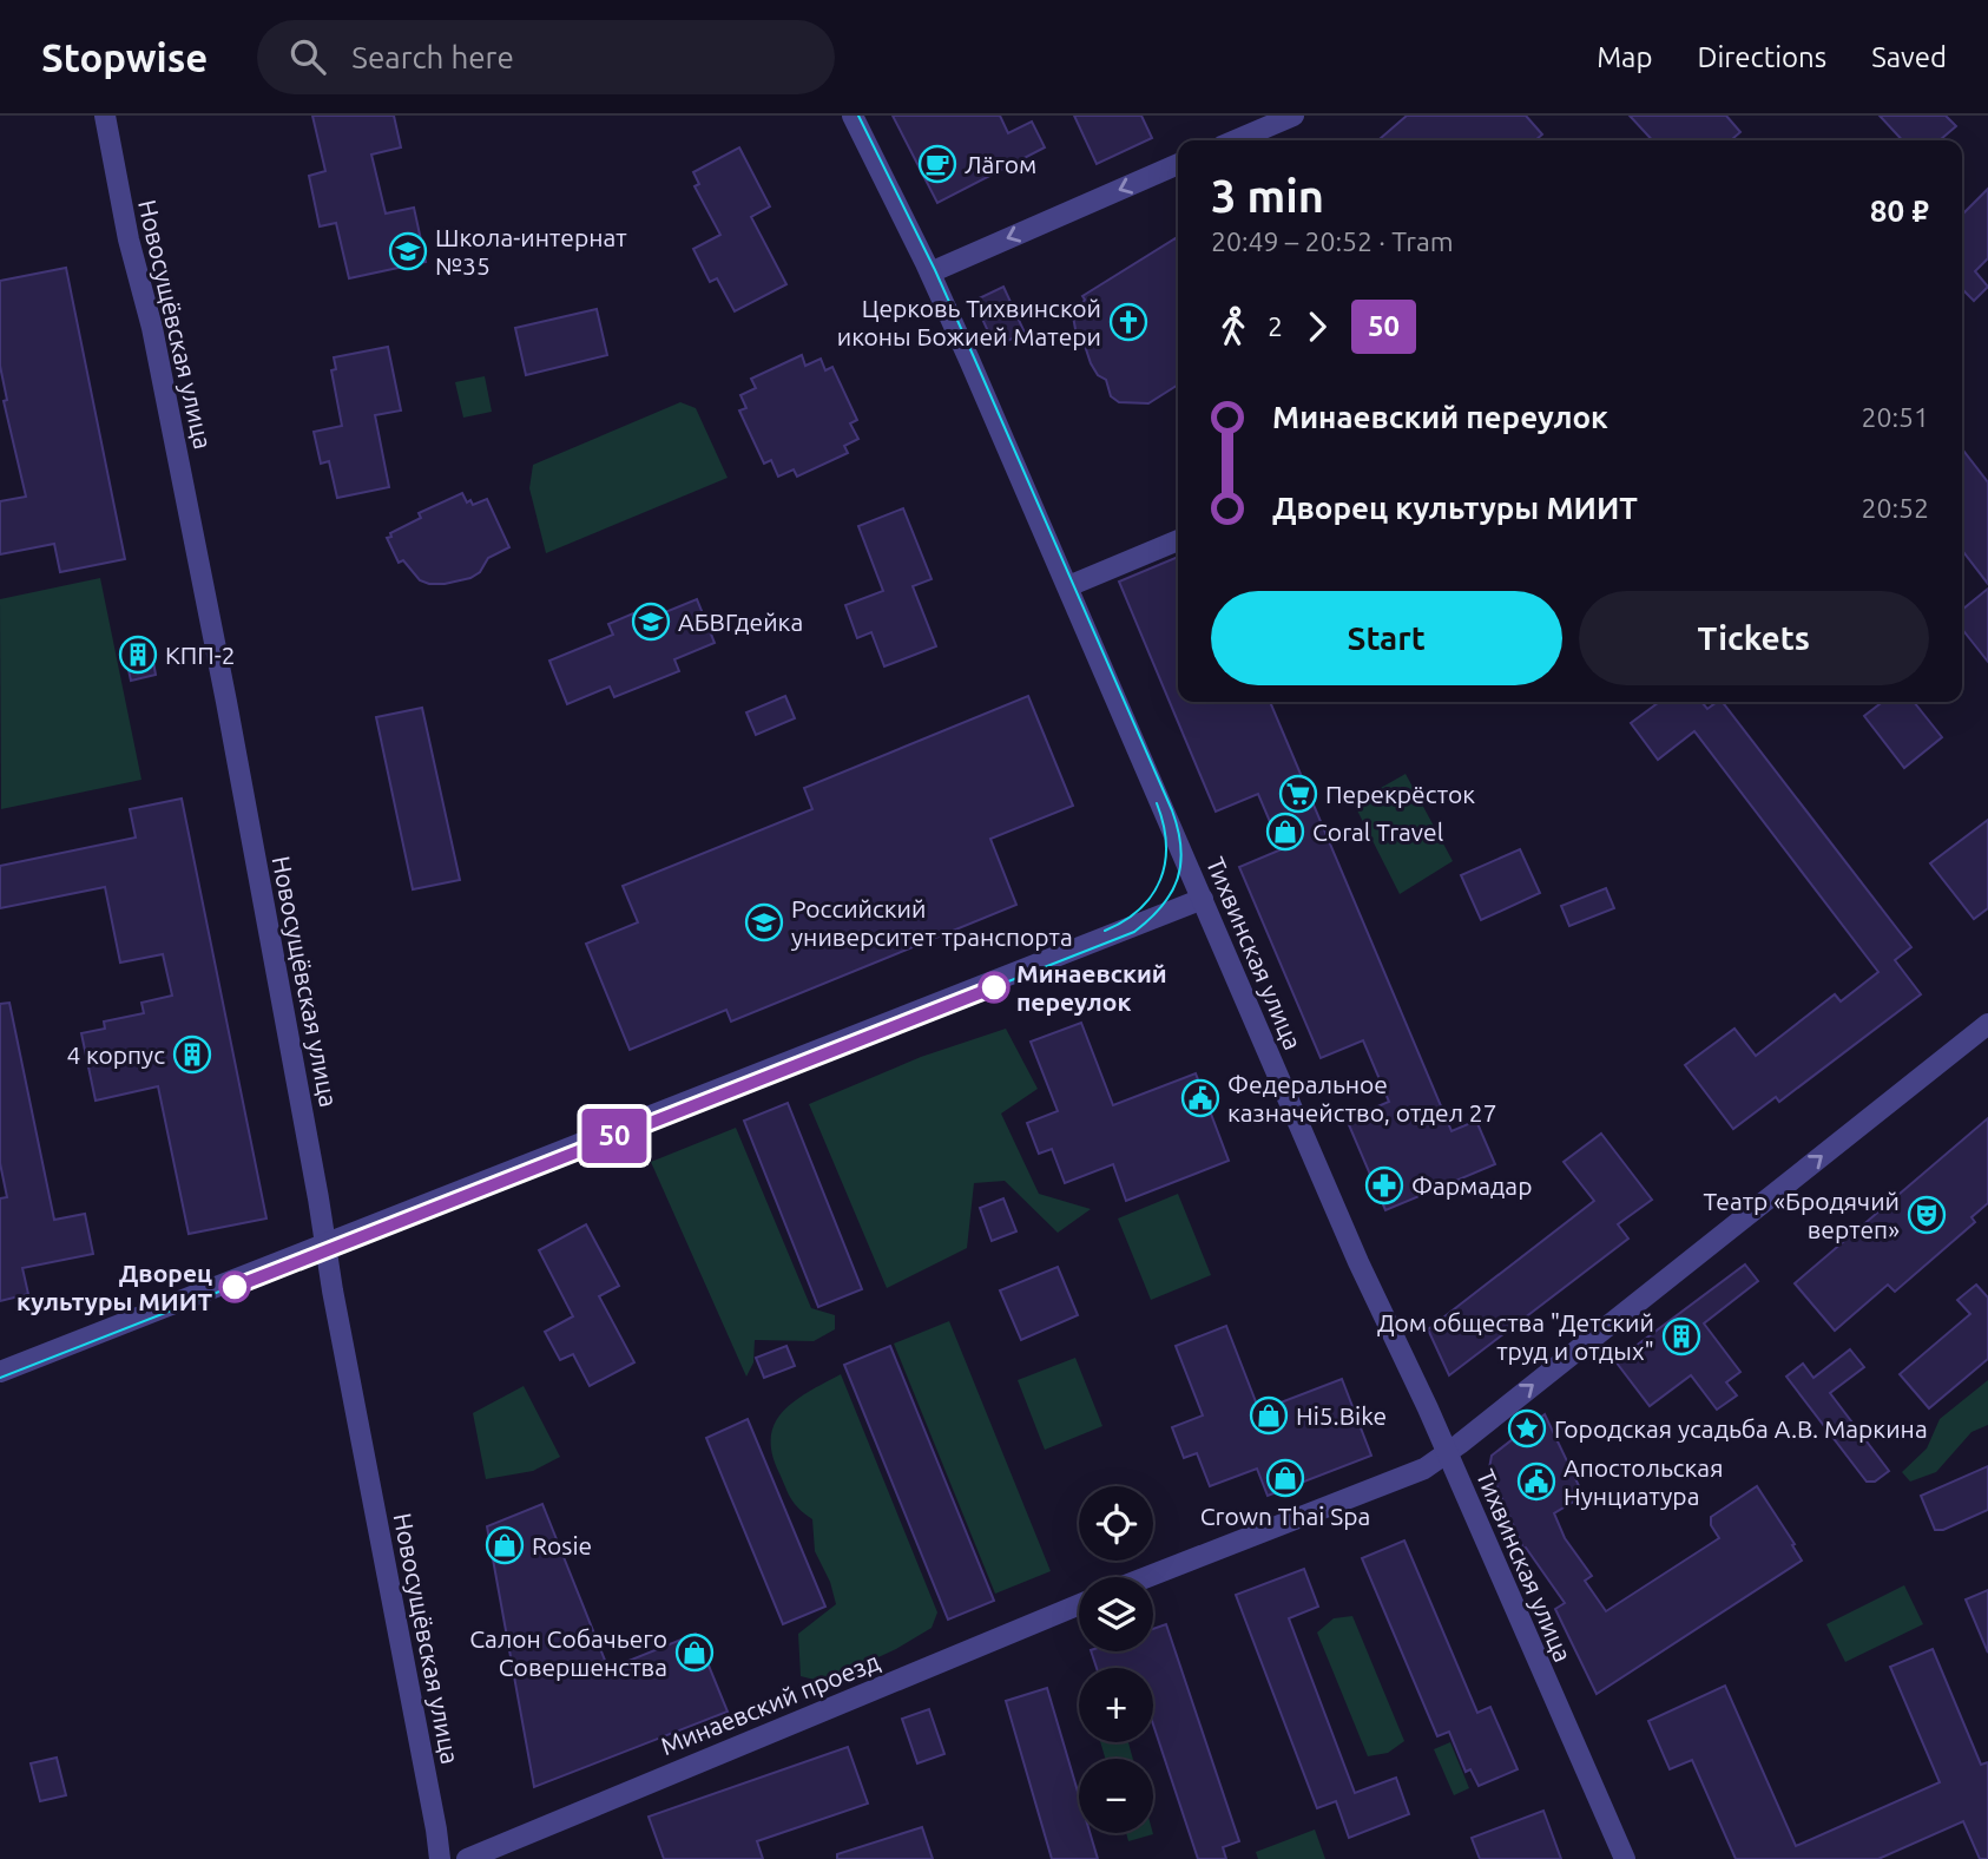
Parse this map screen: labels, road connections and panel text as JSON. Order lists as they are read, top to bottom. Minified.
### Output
{"streets":{"street":["Новосущёвская улица","Тихвинская улица","Минаевский проезд"]},"places":{"cafe":["Лäгом"],"school or university":["Школа-интернат №35","АБВГдейка","Российский университет транспорта"],"church":["Церковь Тихвинской иконы Божией Матери"],"building":["КПП-2","4 корпус","Дом общества \"Детский труд и отдых\""],"supermarket":["Перекрёсток"],"shop":["Coral Travel","Hi5.Bike","Crown Thai Spa","Rosie","Салон Собачьего Совершенства"],"other":["Минаевский переулок","Дворец культуры МИИТ"],"public building":["Федеральное казначейство, отдел 27","Апостольская Нунциатура"],"pharmacy":["Фармадар"],"theatre":["Театр «Бродячий вертеп»"],"place":["Городская усадьба А.В. Маркина"]},"lines":["tram line 50"],"page":{"header":"Stopwise","search":"Search here","nav":["Map","Directions","Saved"],"on_map":"50","heading":["3 min","20:49 – 20:52 · Tram","80 ₽"],"legs":["2","50"],"list":[{"name":"Минаевский переулок","value":"20:51"},{"name":"Дворец культуры МИИТ","value":"20:52"}],"buttons":["Start","Tickets"],"map_buttons":["+","−"]}}
